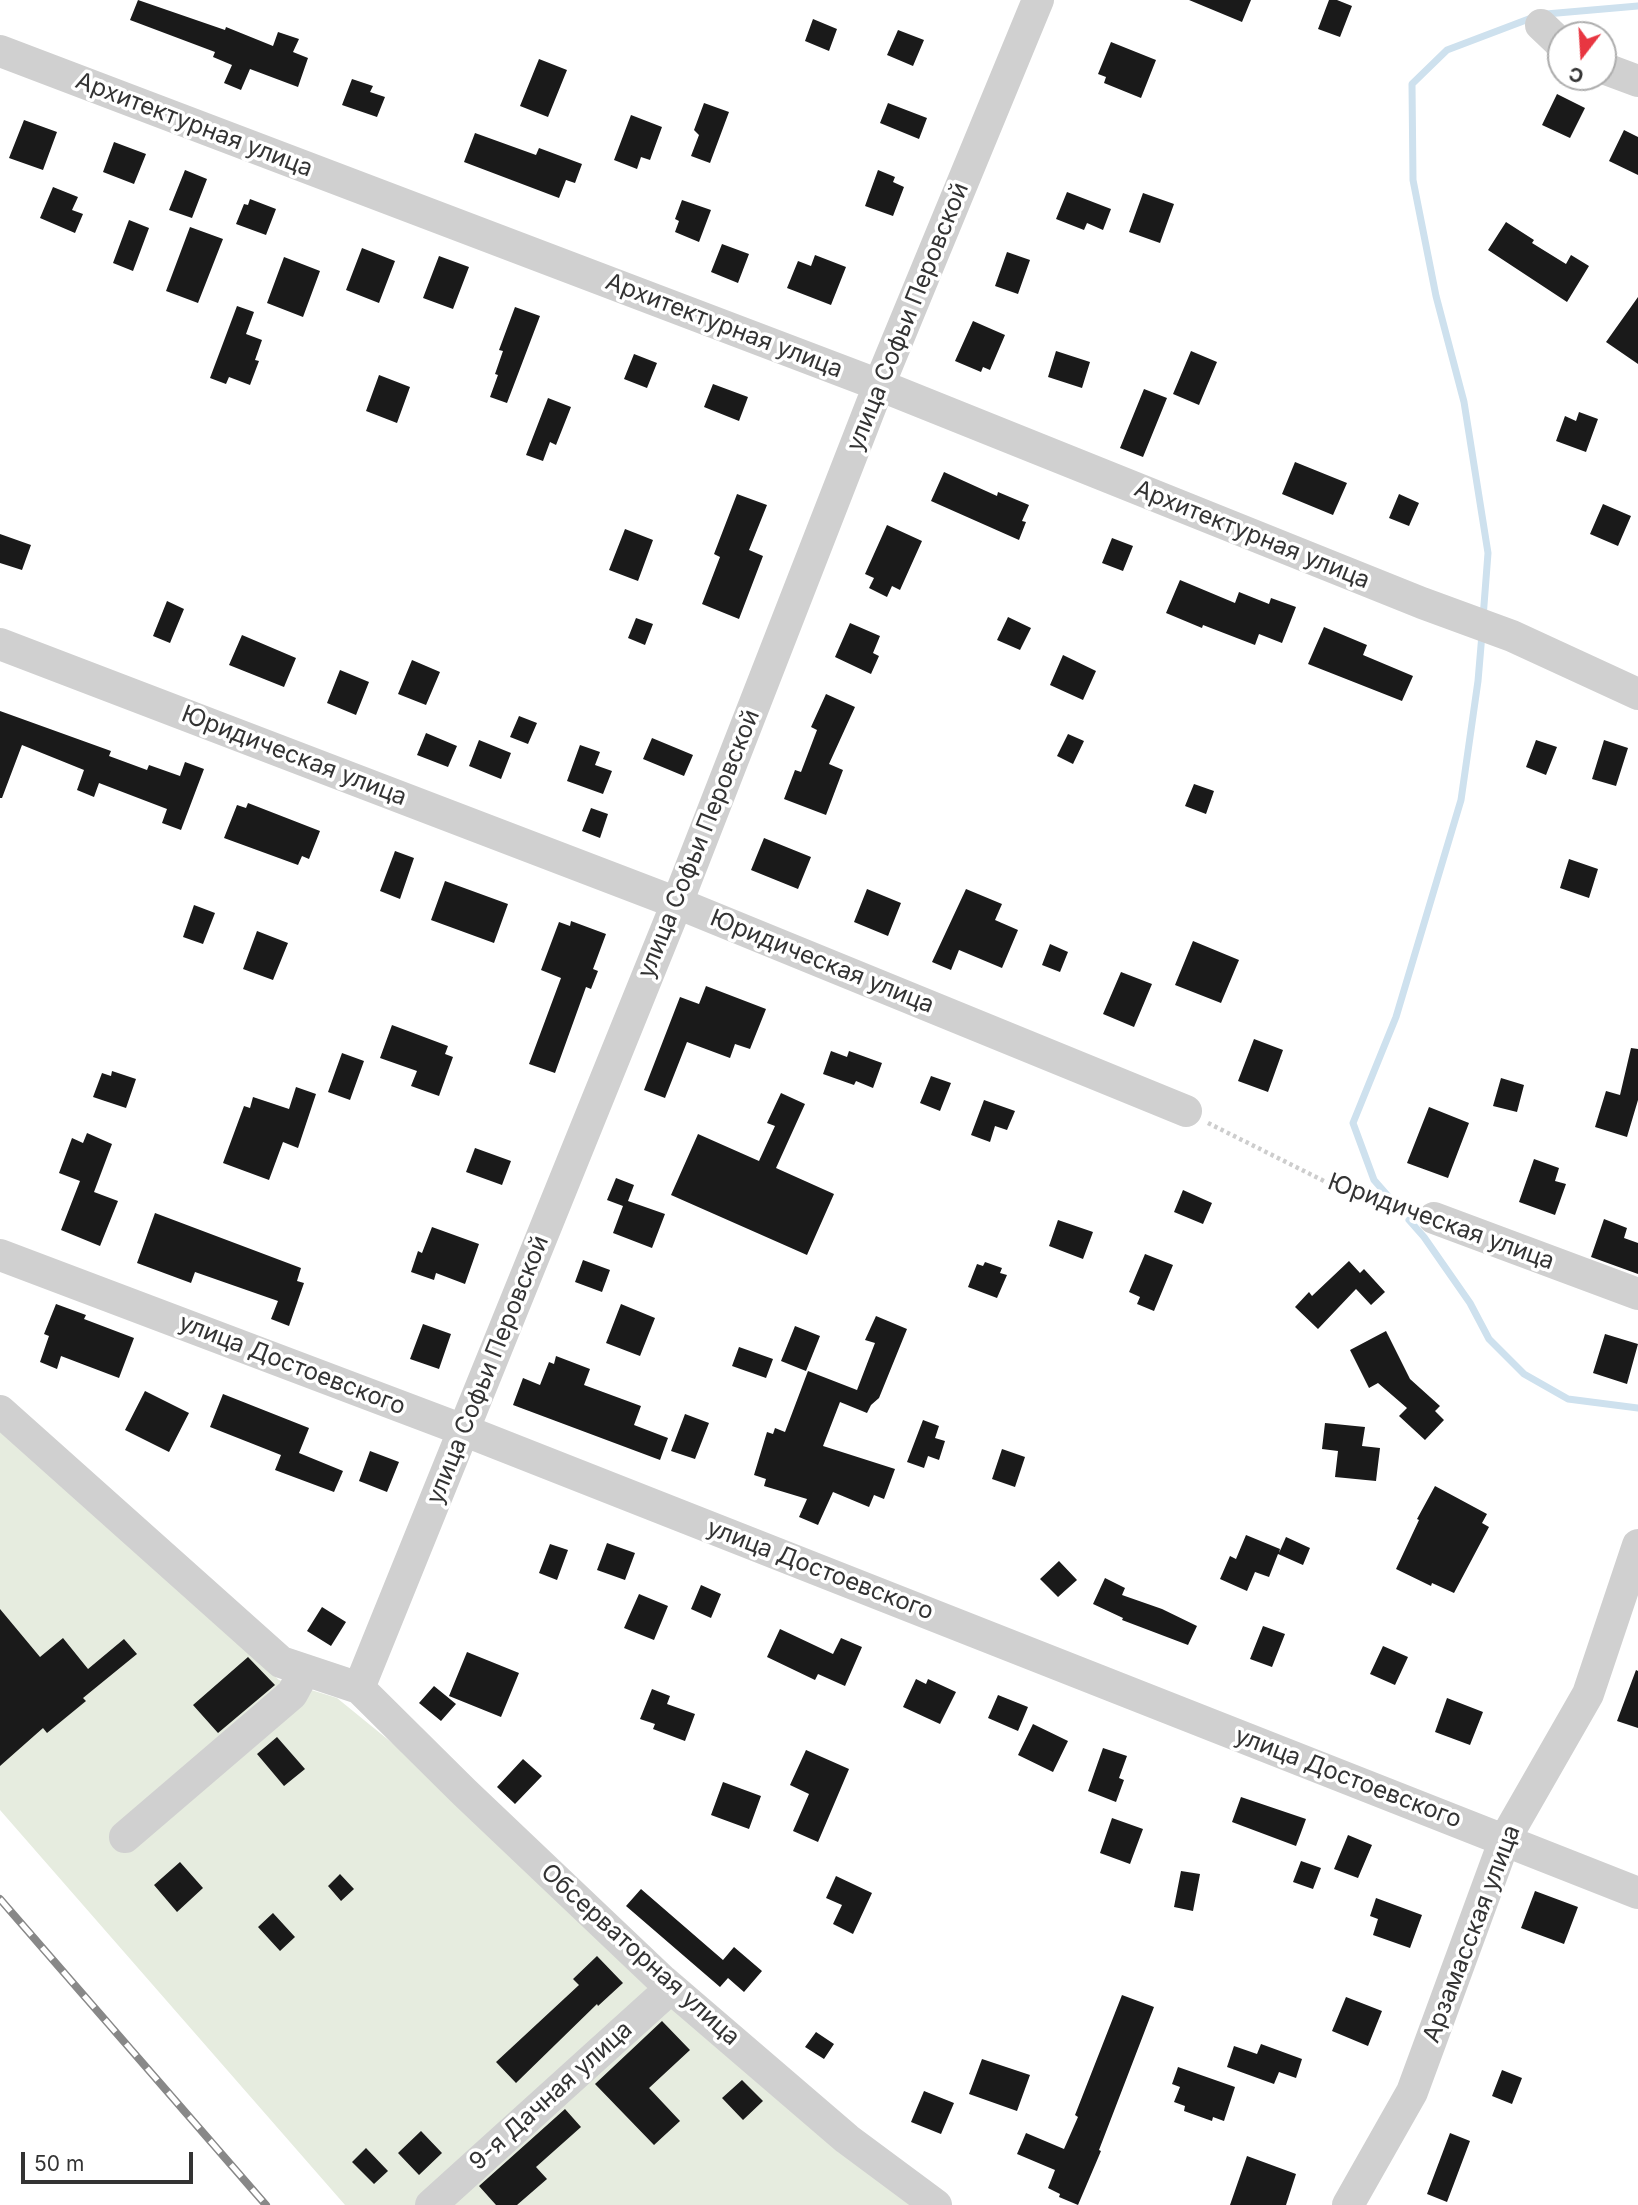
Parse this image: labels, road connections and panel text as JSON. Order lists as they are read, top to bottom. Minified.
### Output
{"streets":{"street":["Архитектурная улица","улица Софьи Перовской","Юридическая улица","улица Достоевского","Арзамасская улица","Обсерваторная улица","9-я Дачная улица"]},"crossings":[["Архитектурная улица","улица Софьи Перовской"],["улица Софьи Перовской","Юридическая улица"],["улица Софьи Перовской","улица Достоевского"],["улица Софьи Перовской","Обсерваторная улица"],["улица Достоевского","Арзамасская улица"],["Обсерваторная улица","9-я Дачная улица"]],"scale_bar":"50 m","north":"bottom"}
